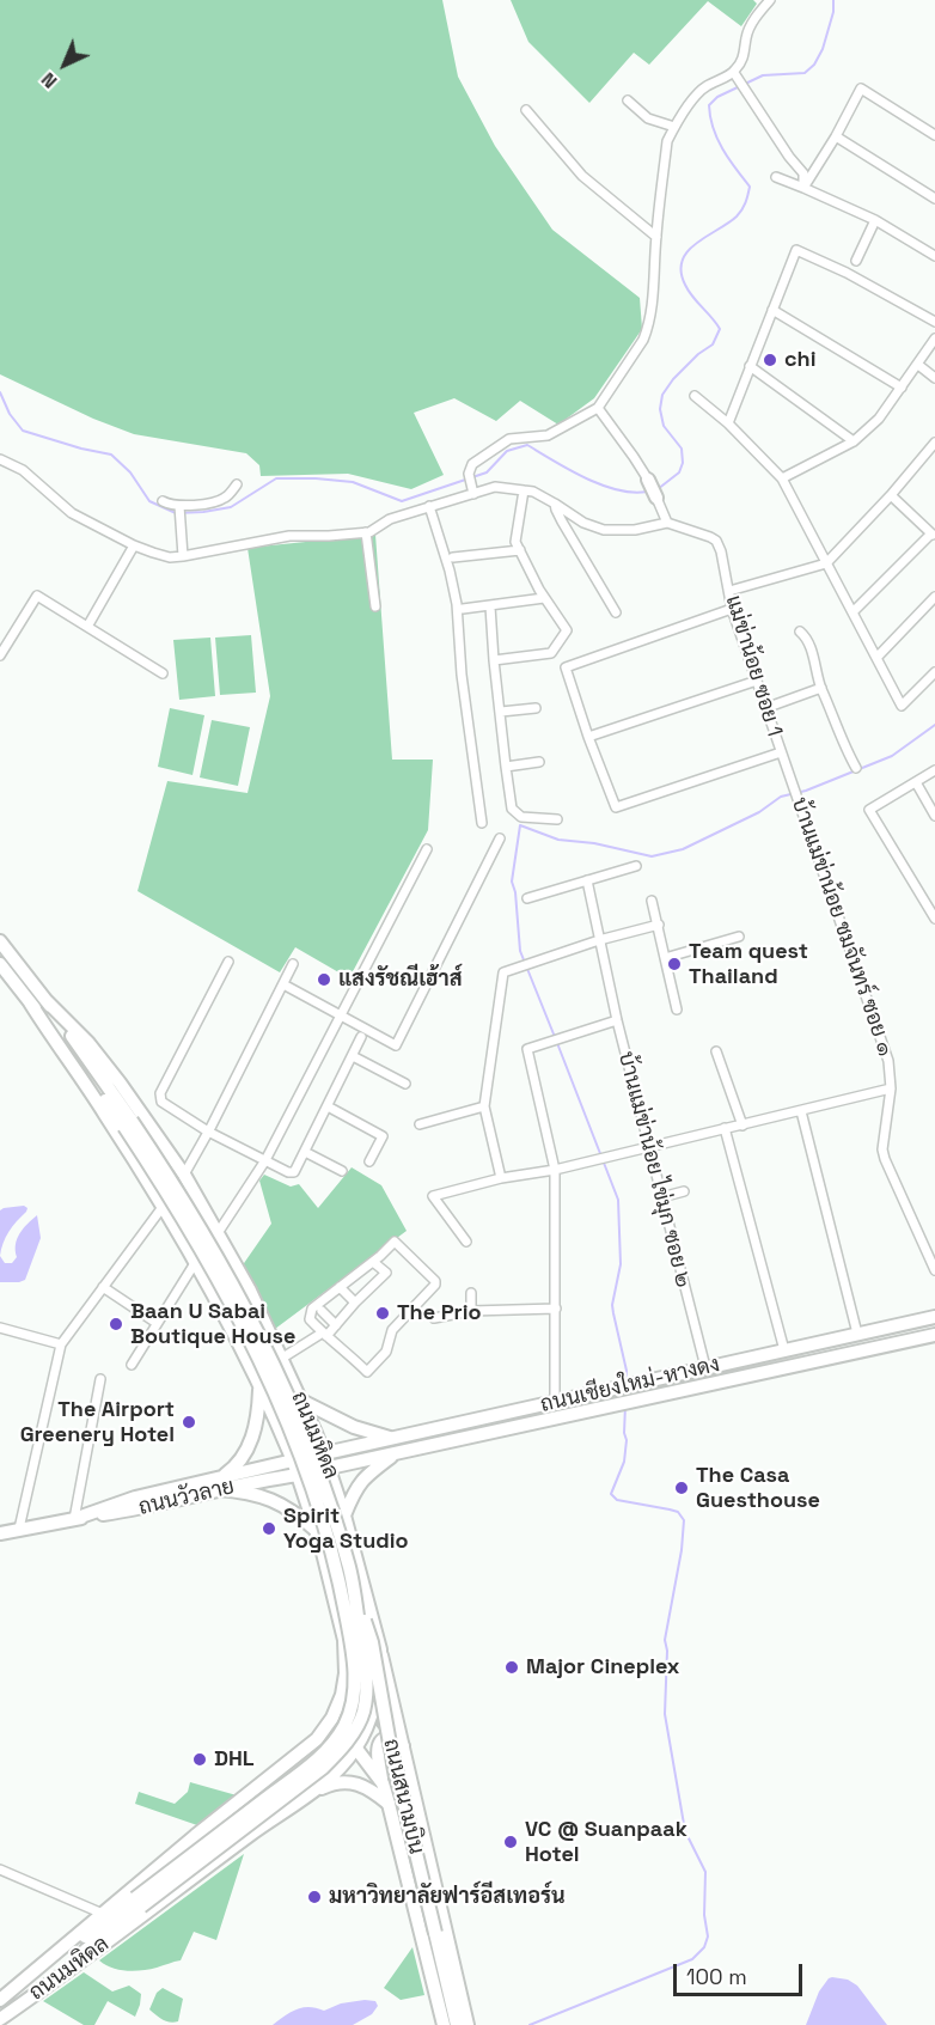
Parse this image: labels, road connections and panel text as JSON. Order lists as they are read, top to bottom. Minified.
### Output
{"streets":{"main road":["ถนนเชียงใหม่-หางดง","ถนนมหิดล","ถนนวัวลาย","ถนนสนามบิน"],"street":["แม่ข่าน้อย ซอย 1","บ้านแม่ข่าน้อย ชมจันทร์ ซอย ๑","บ้านแม่ข่าน้อย ไข่มุก ซอย ๒"]},"crossings":[["แม่ข่าน้อย ซอย 1","บ้านแม่ข่าน้อย ชมจันทร์ ซอย ๑"],["บ้านแม่ข่าน้อย ไข่มุก ซอย ๒","ถนนเชียงใหม่-หางดง"],["ถนนเชียงใหม่-หางดง","ถนนมหิดล"],["ถนนเชียงใหม่-หางดง","ถนนวัวลาย"],["ถนนมหิดล","ถนนวัวลาย"],["ถนนมหิดล","ถนนสนามบิน"]],"places":["chi","Team quest Thailand","แสงรัชณีเฮ้าส์","The Prio","Baan U Sabai Boutique House","The Airport Greenery Hotel","The Casa Guesthouse","Spirit Yoga Studio","Major Cineplex","DHL","VC @ Suanpaak Hotel","มหาวิทยาลัยฟาร์อีสเทอร์น"],"scale_bar":"100 m","north":"bottom left"}
